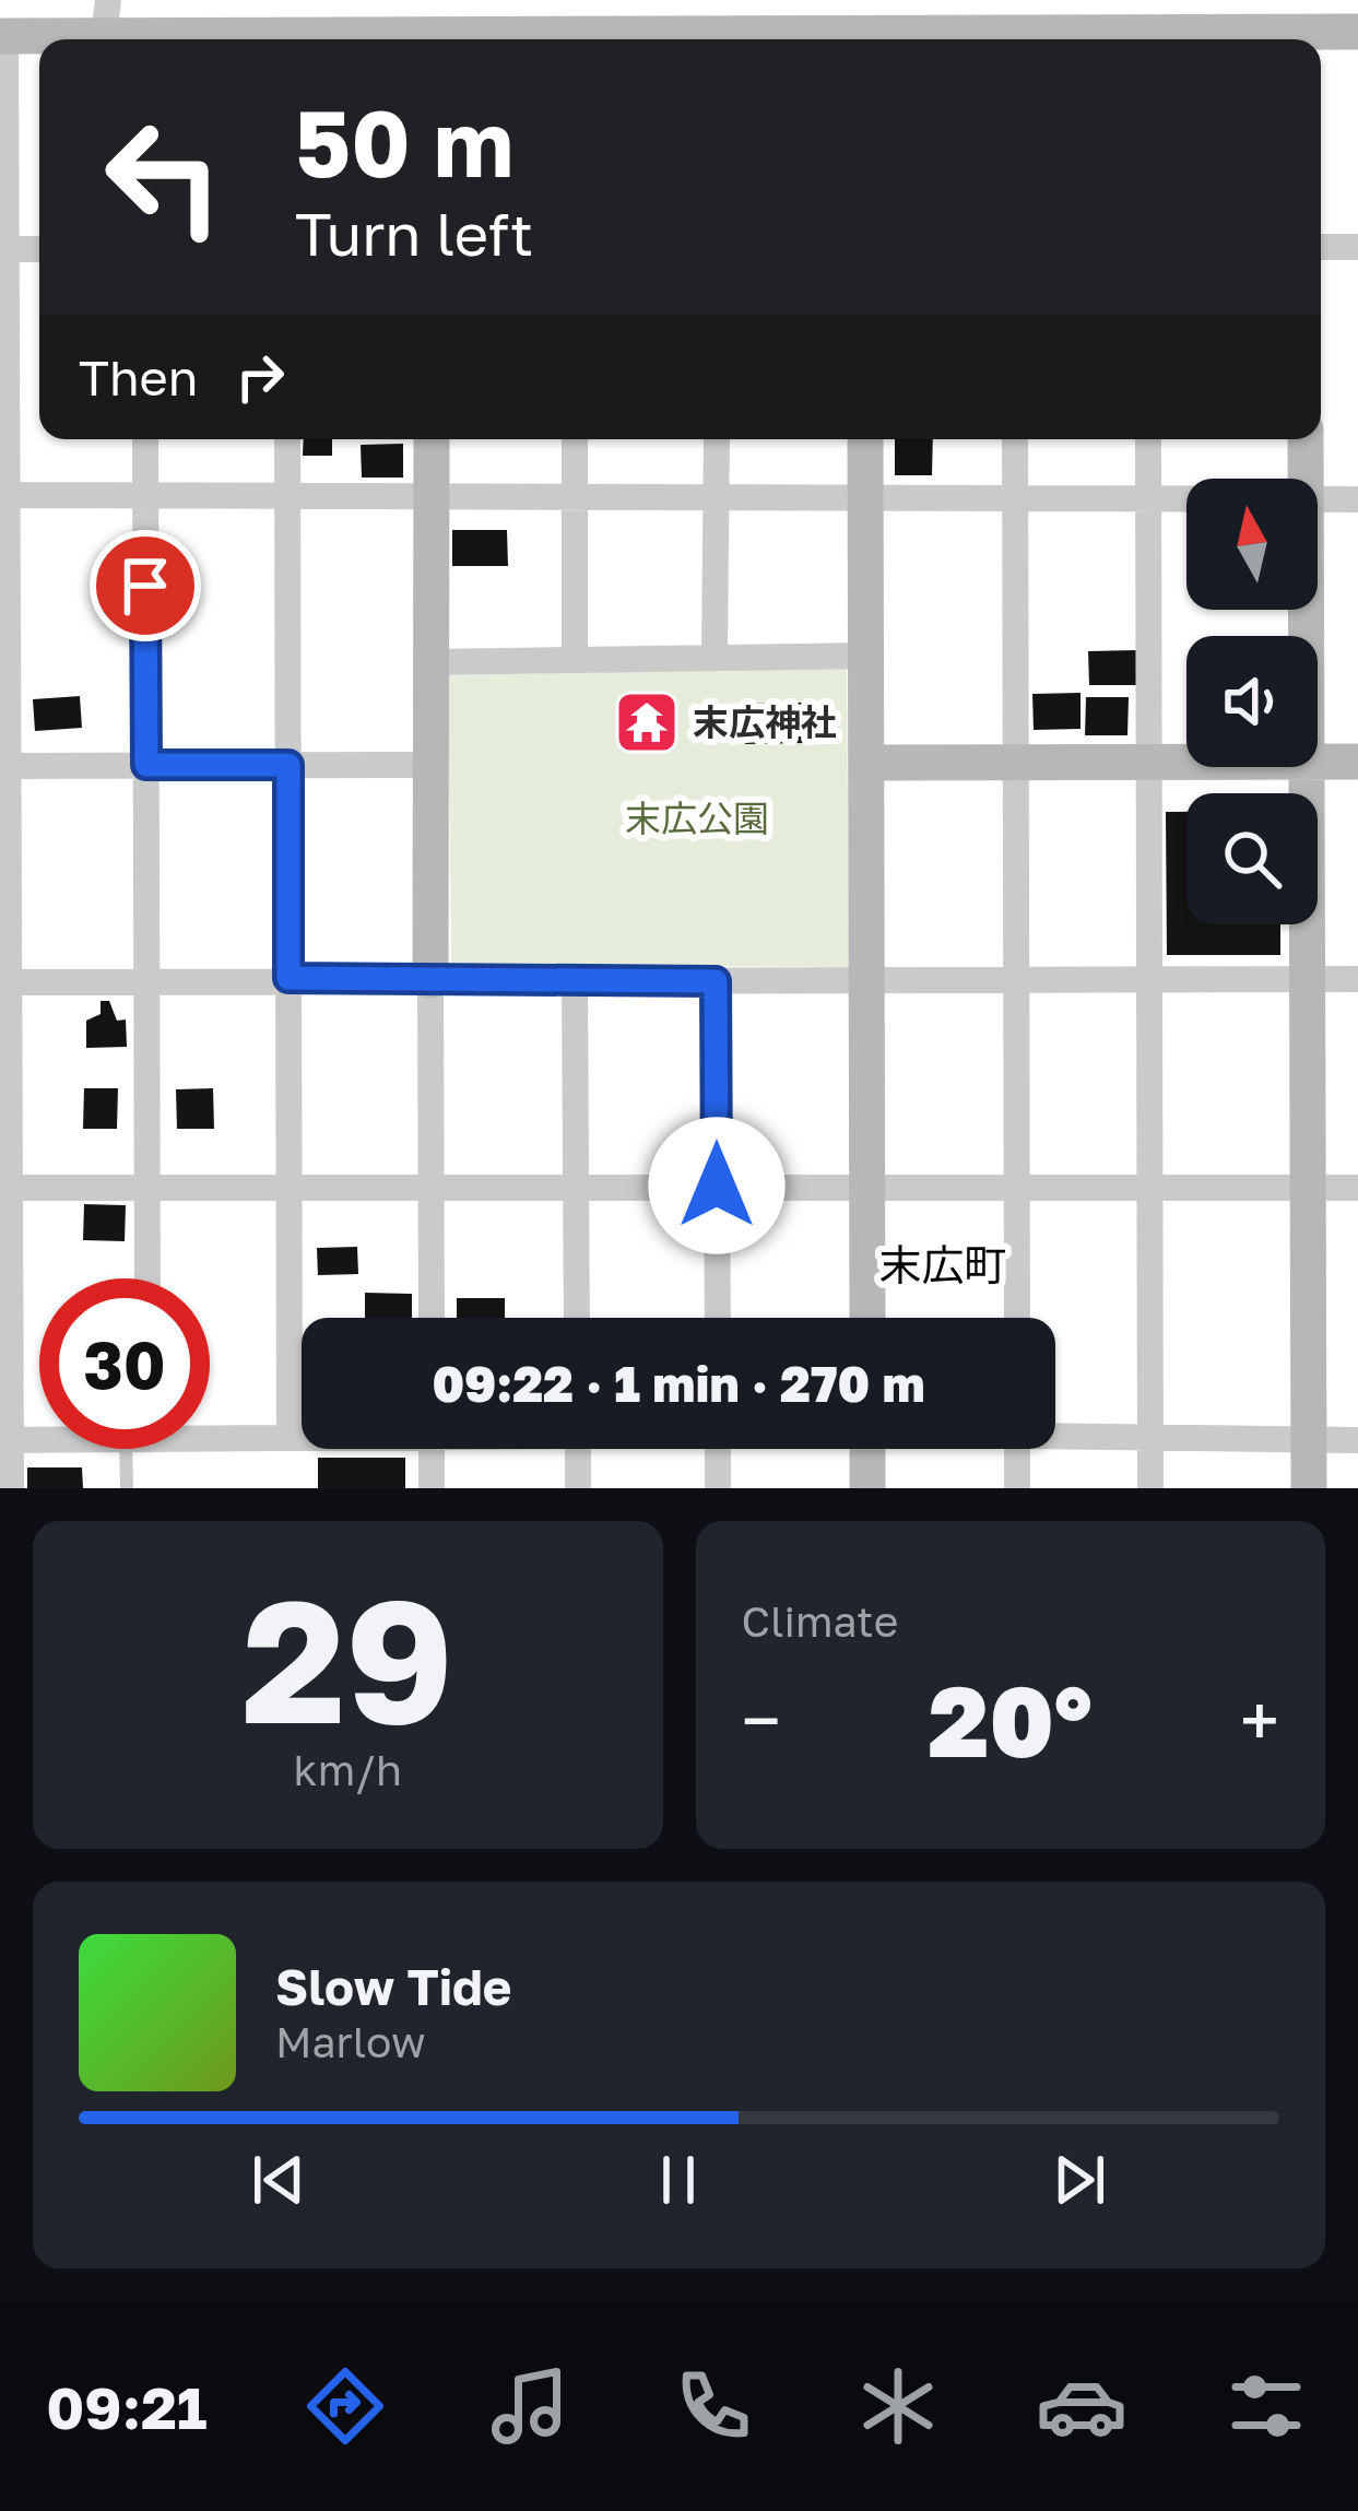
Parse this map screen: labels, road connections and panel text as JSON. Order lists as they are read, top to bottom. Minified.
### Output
{"districts":["末広町"],"parks":["末広公園"],"places":{"temple":["末広神社"]},"north":"top","page":{"turn":["50 m","Turn left"],"then":"Then","limit":"30","trip":"09:22 · 1 min · 270 m","tile":[["29","km/h"],"Climate"],"heat":["−","20°","+"],"song":["Slow Tide","Marlow"],"tabs":"09:21"}}
